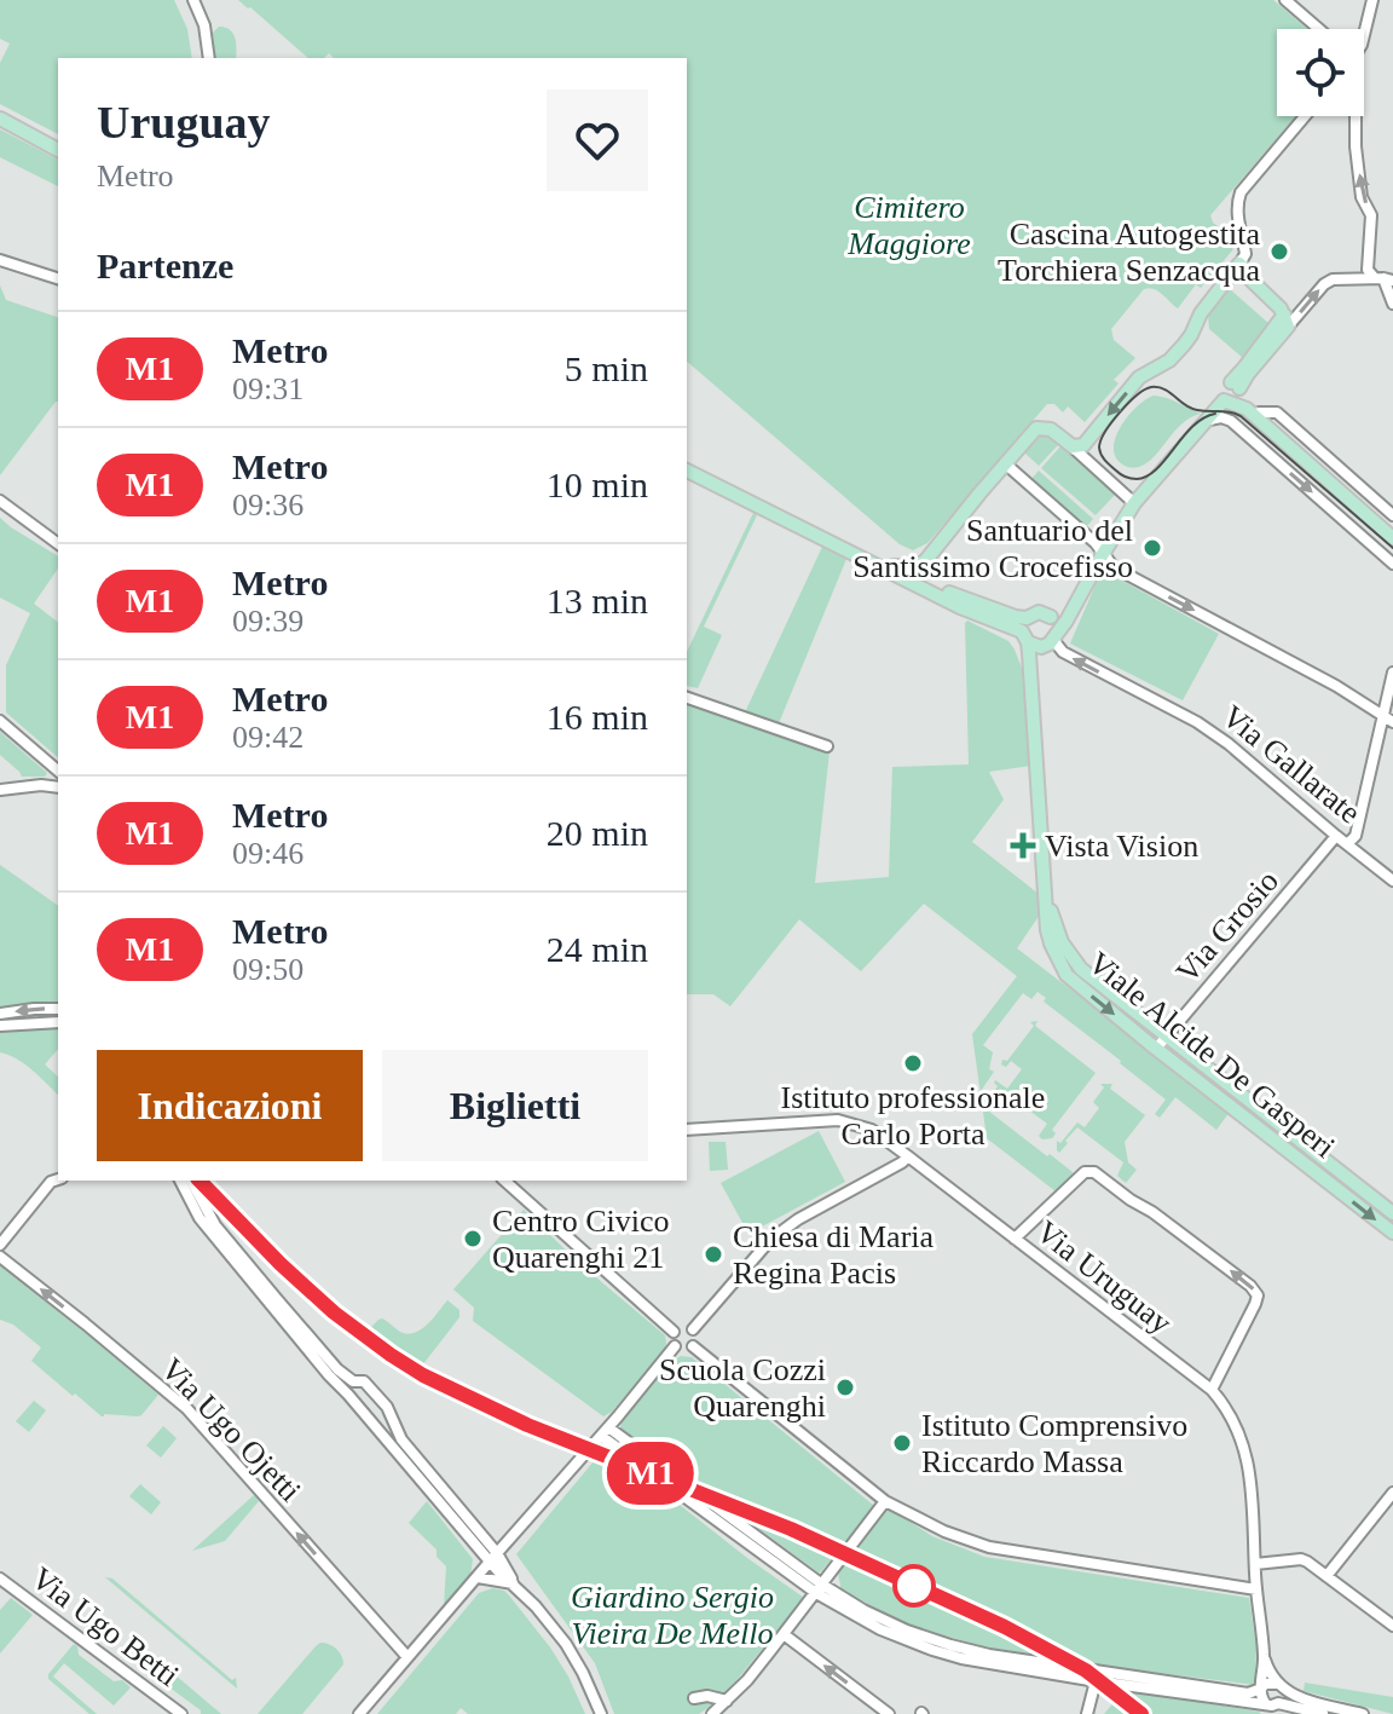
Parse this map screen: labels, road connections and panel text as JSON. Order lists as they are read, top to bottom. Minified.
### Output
{"streets":{"main road":["Via Gallarate","Viale Alcide De Gasperi"],"street":["Via Grosio","Via Uruguay","Via Ugo Ojetti","Via Ugo Betti"]},"crossings":[["Via Gallarate","Via Grosio"],["Via Grosio","Viale Alcide De Gasperi"]],"one_way":["Via Ugo Ojetti"],"parks":["Cimitero Maggiore","Giardino Sergio Vieira De Mello"],"places":{"other":["Cascina Autogestita Torchiera Senzacqua","Santuario del Santissimo Crocefisso","Istituto professionale Carlo Porta","Centro Civico Quarenghi 21","Chiesa di Maria Regina Pacis","Scuola Cozzi Quarenghi","Istituto Comprensivo Riccardo Massa"],"health":["Vista Vision"]},"lines":["metro line M1"],"page":{"on_map":"M1","heading":[["Uruguay","Metro"],"Partenze"],"list":[{"mark":"M1","name":"Metro","note":"09:31","value":"5 min"},{"mark":"M1","name":"Metro","note":"09:36","value":"10 min"},{"mark":"M1","name":"Metro","note":"09:39","value":"13 min"},{"mark":"M1","name":"Metro","note":"09:42","value":"16 min"},{"mark":"M1","name":"Metro","note":"09:46","value":"20 min"},{"mark":"M1","name":"Metro","note":"09:50","value":"24 min"}],"buttons":["Indicazioni","Biglietti"]}}
